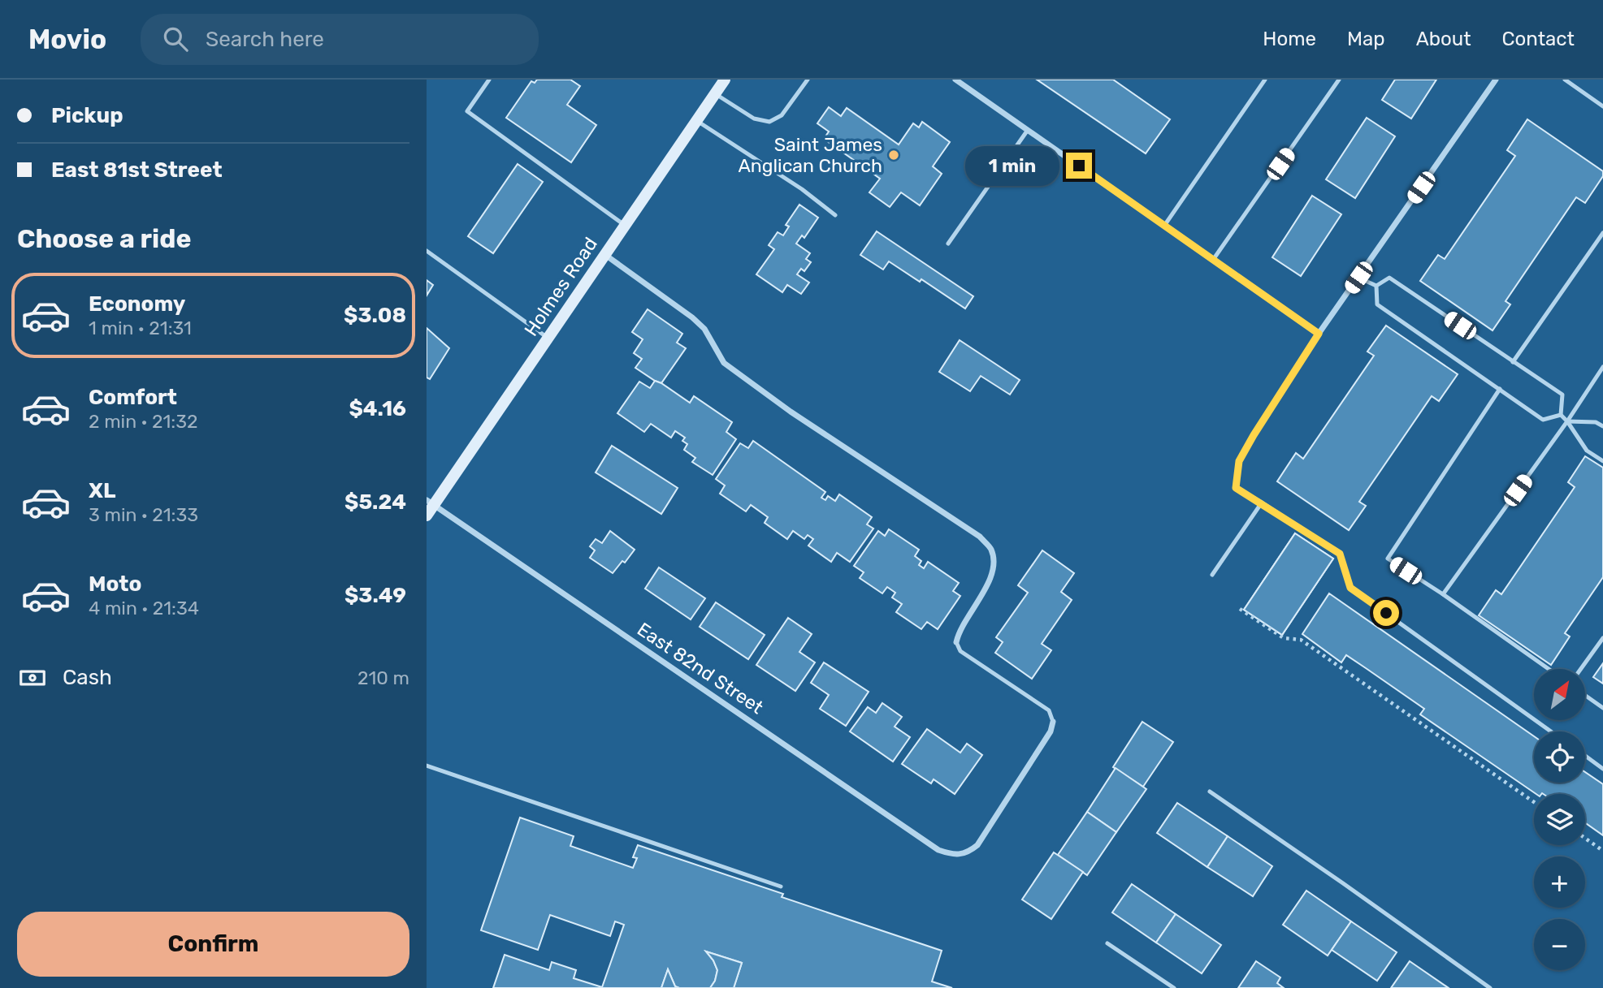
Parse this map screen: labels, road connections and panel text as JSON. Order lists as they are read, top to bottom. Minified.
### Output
{"streets":{"main road":["Holmes Road"],"street":["East 82nd Street"]},"crossings":[["Holmes Road","East 82nd Street"]],"places":["Saint James Anglican Church"],"north":"top right","page":{"header":"Movio","search":"Search here","nav":["Home","Map","About","Contact"],"banner":["Pickup","East 81st Street"],"bubble":"1 min","heading":"Choose a ride","list":[{"name":"Economy","note":"1 min · 21:31","value":"$3.08"},{"name":"Comfort","note":"2 min · 21:32","value":"$4.16"},{"name":"XL","note":"3 min · 21:33","value":"$5.24"},{"name":"Moto","note":"4 min · 21:34","value":"$3.49"}],"pay":["Cash","210 m"],"map_buttons":["+","−"],"buttons":"Confirm"}}
